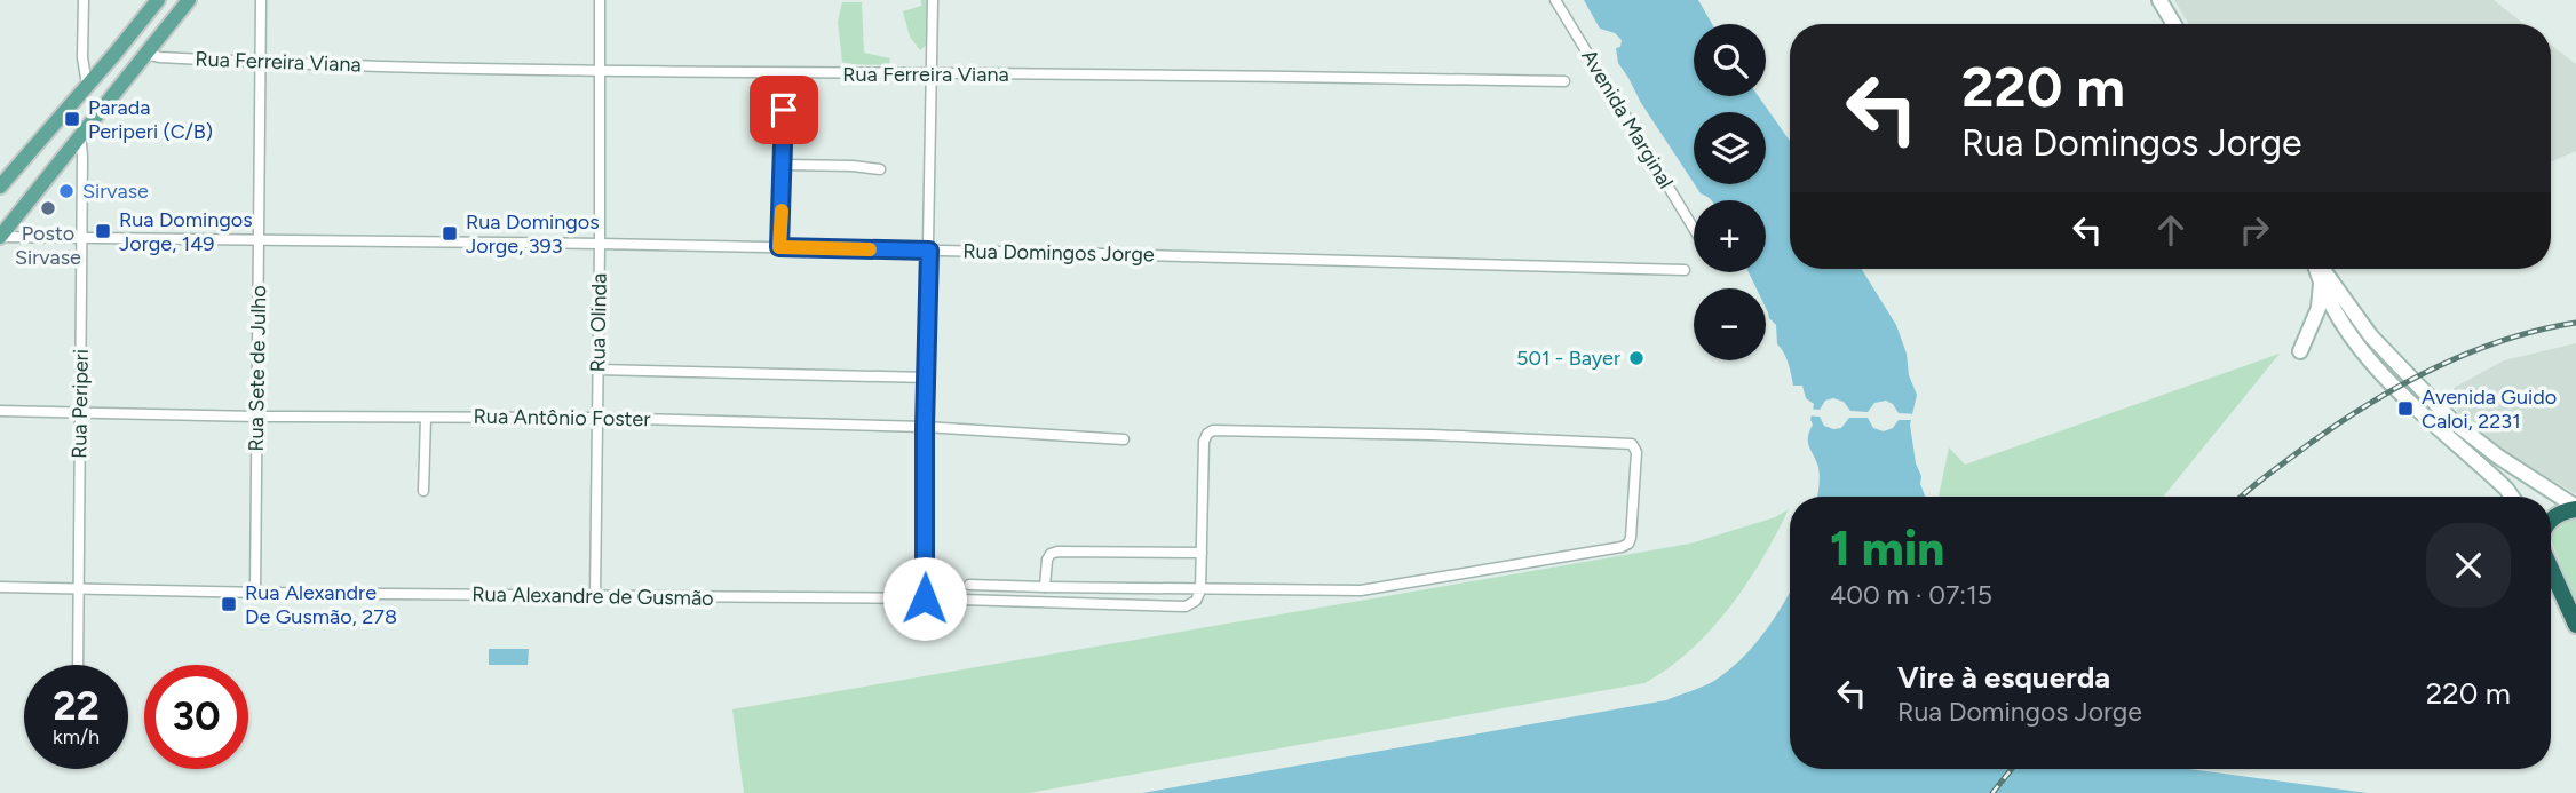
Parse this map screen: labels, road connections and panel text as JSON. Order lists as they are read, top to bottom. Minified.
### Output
{"streets":{"street":["Rua Ferreira Viana","Avenida Marginal","Rua Domingos Jorge","Rua Olinda","Rua Sete de Julho","Rua Periperi","Rua Antônio Foster","Rua Alexandre de Gusmão"]},"crossings":[["Rua Ferreira Viana","Rua Olinda"],["Rua Ferreira Viana","Rua Sete de Julho"],["Rua Domingos Jorge","Rua Olinda"],["Rua Domingos Jorge","Rua Sete de Julho"],["Rua Domingos Jorge","Rua Periperi"],["Rua Olinda","Rua Antônio Foster"],["Rua Olinda","Rua Alexandre de Gusmão"],["Rua Sete de Julho","Rua Antônio Foster"],["Rua Sete de Julho","Rua Alexandre de Gusmão"],["Rua Periperi","Rua Antônio Foster"],["Rua Periperi","Rua Alexandre de Gusmão"]],"places":{"transit":["Parada Periperi (C/B)","Rua Domingos Jorge, 149","Rua Domingos Jorge, 393","Avenida Guido Caloi, 2231","Rua Alexandre De Gusmão, 278"],"other":["Sirvase","Posto Sirvase","501 - Bayer"]},"page":{"map_buttons":["+","−"],"turn":["220 m","Rua Domingos Jorge"],"heading":["1 min","400 m · 07:15"],"list":[{"name":"Vire à esquerda","note":"Rua Domingos Jorge","value":"220 m"}],"speed":"22 km/h","limit":"30"}}
